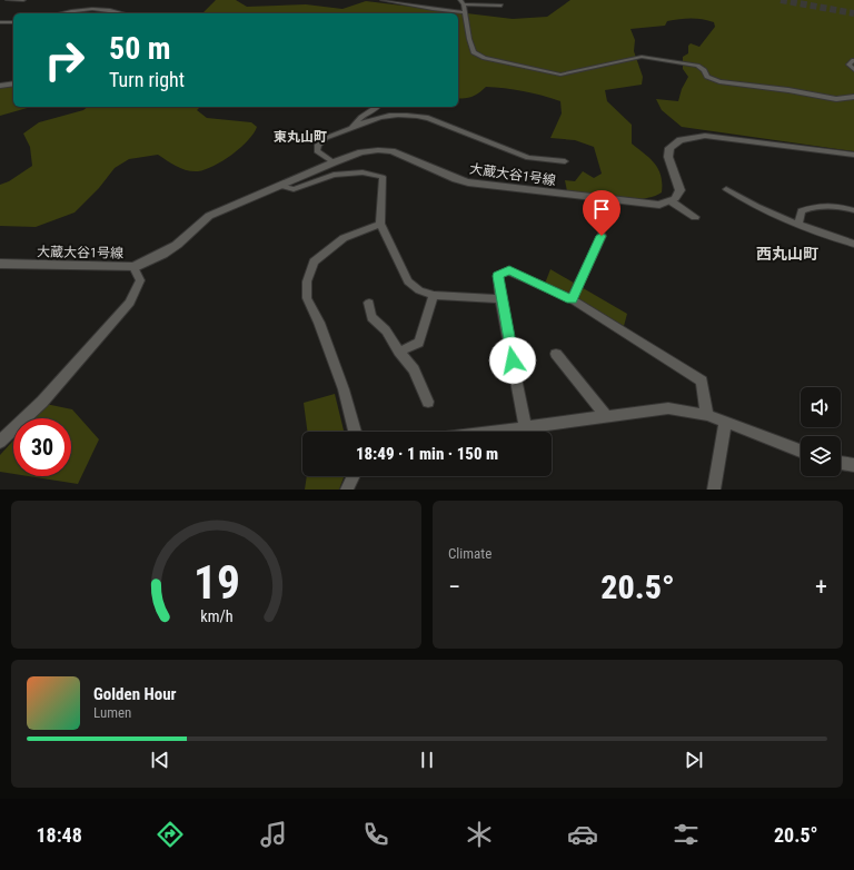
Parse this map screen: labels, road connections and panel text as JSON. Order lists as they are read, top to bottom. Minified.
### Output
{"streets":{"street":["大蔵大谷1号線"]},"districts":["東丸山町","西丸山町"],"page":{"turn":["50 m","Turn right"],"limit":"30","trip":"18:49 · 1 min · 150 m","tile":"Climate","heat":["−","20.5°","+"],"song":["Golden Hour","Lumen"],"tabs":["18:48","20.5°"],"gauge":["19","km/h"]}}
